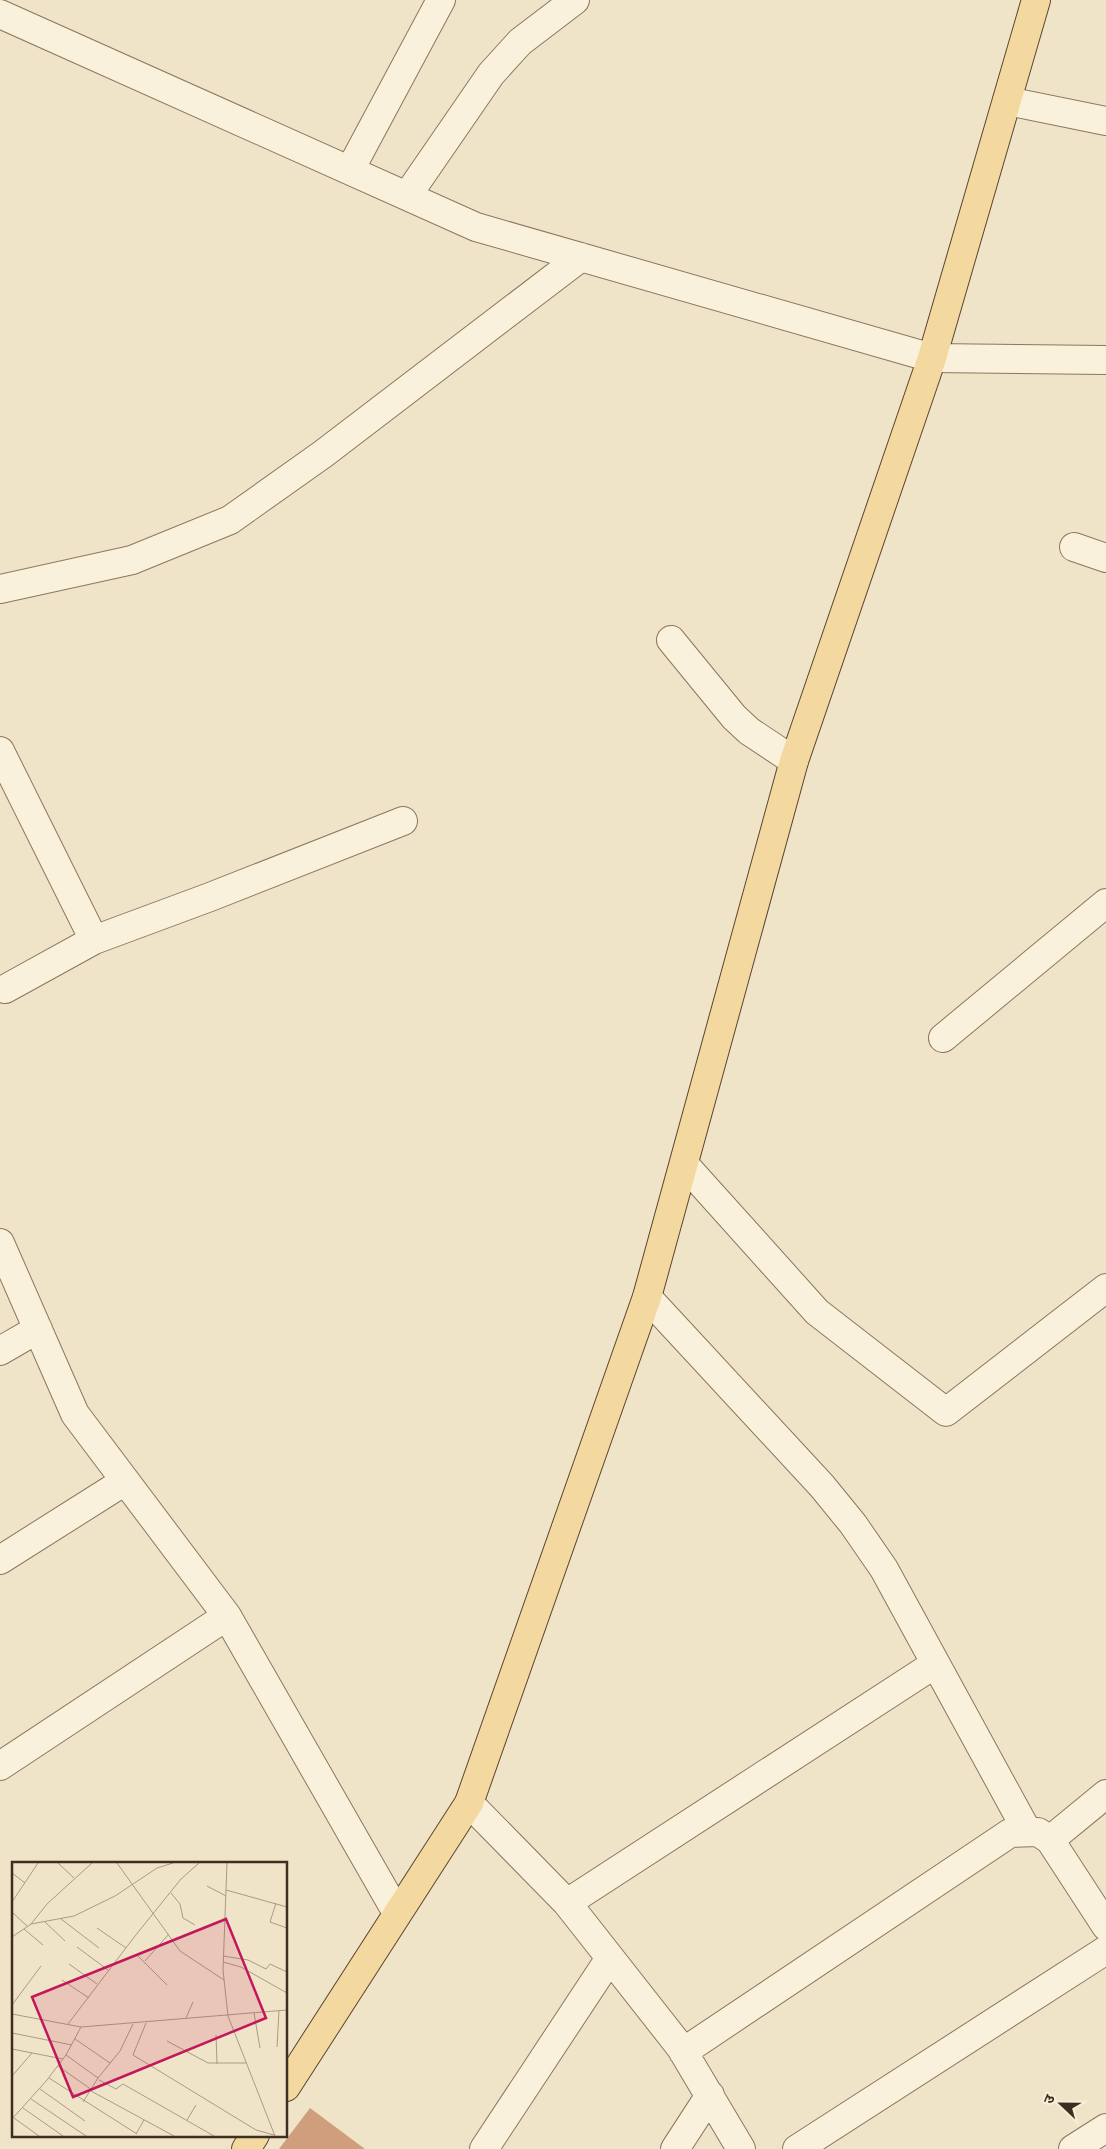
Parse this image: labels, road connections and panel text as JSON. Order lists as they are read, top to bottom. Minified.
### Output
{"north":"left"}
